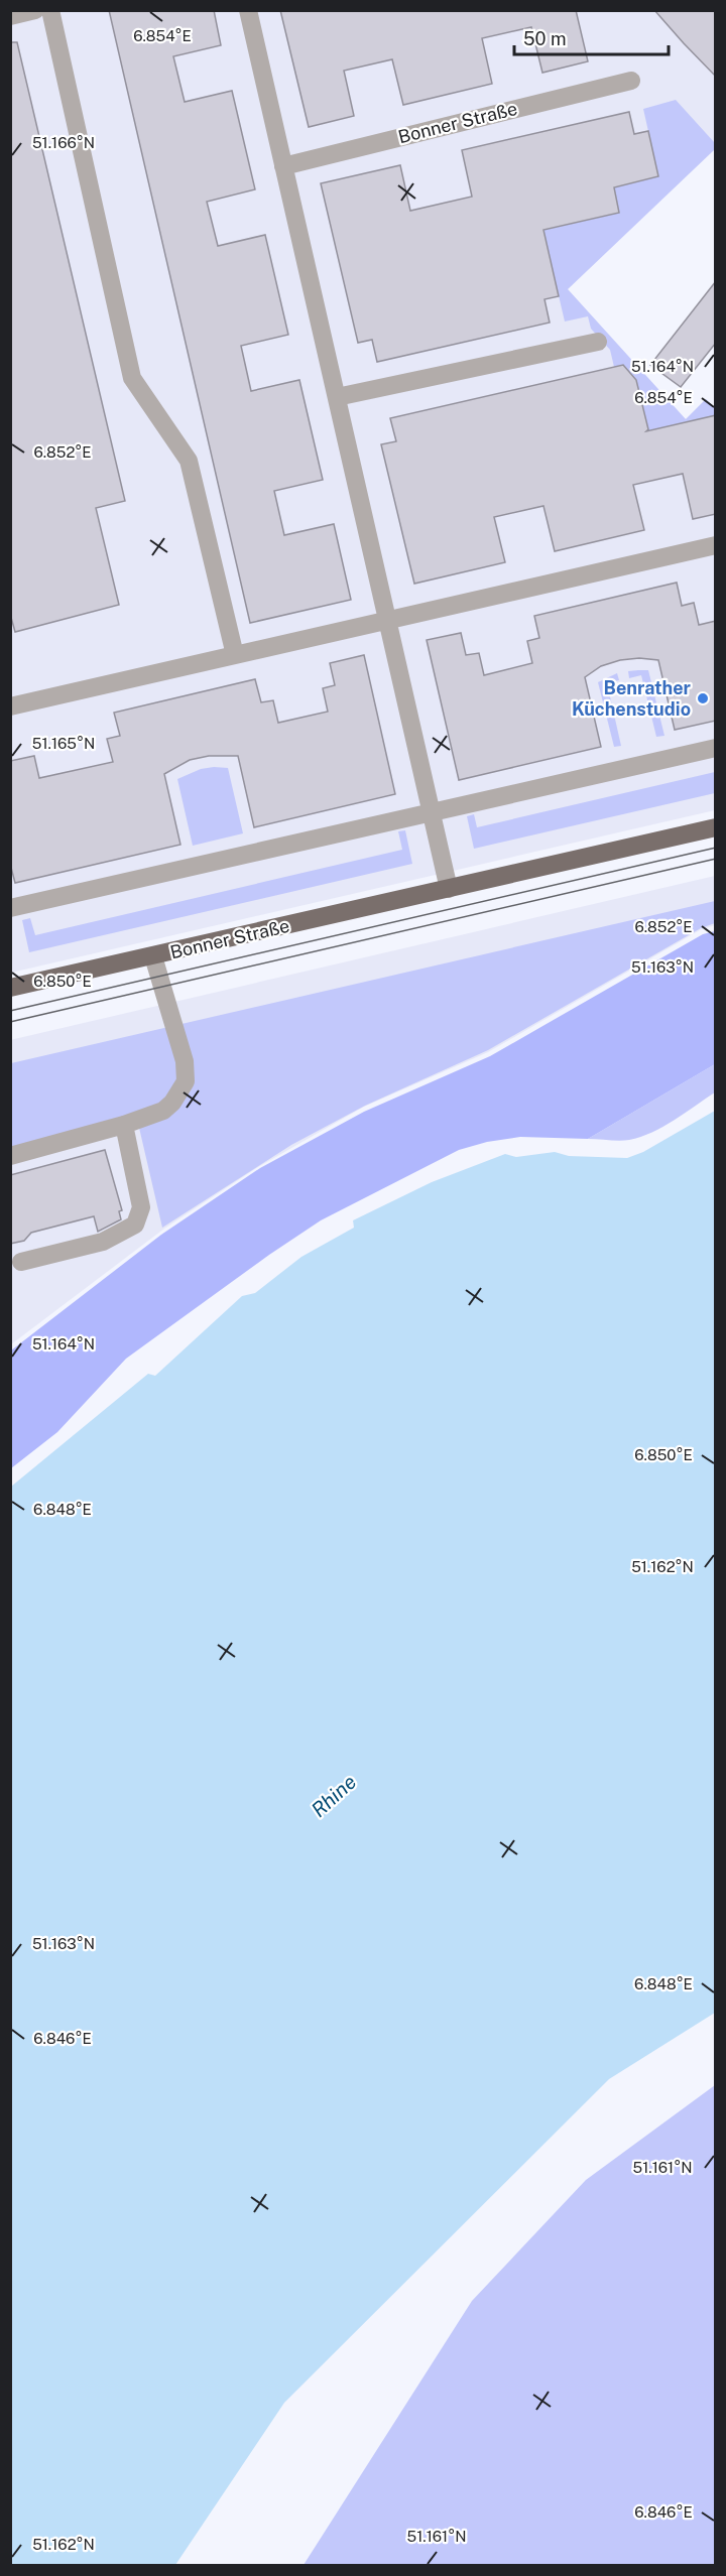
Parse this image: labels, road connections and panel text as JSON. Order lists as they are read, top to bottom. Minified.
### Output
{"streets":{"main road":["Bonner Straße"]},"water":["Rhine"],"places":["Benrather Küchenstudio"],"scale_bar":"50 m","coordinates":["6.854°E","51.166°N","51.164°N","6.852°E","51.165°N","51.163°N","6.850°E","6.848°E","51.162°N","6.846°E","51.161°N"]}
